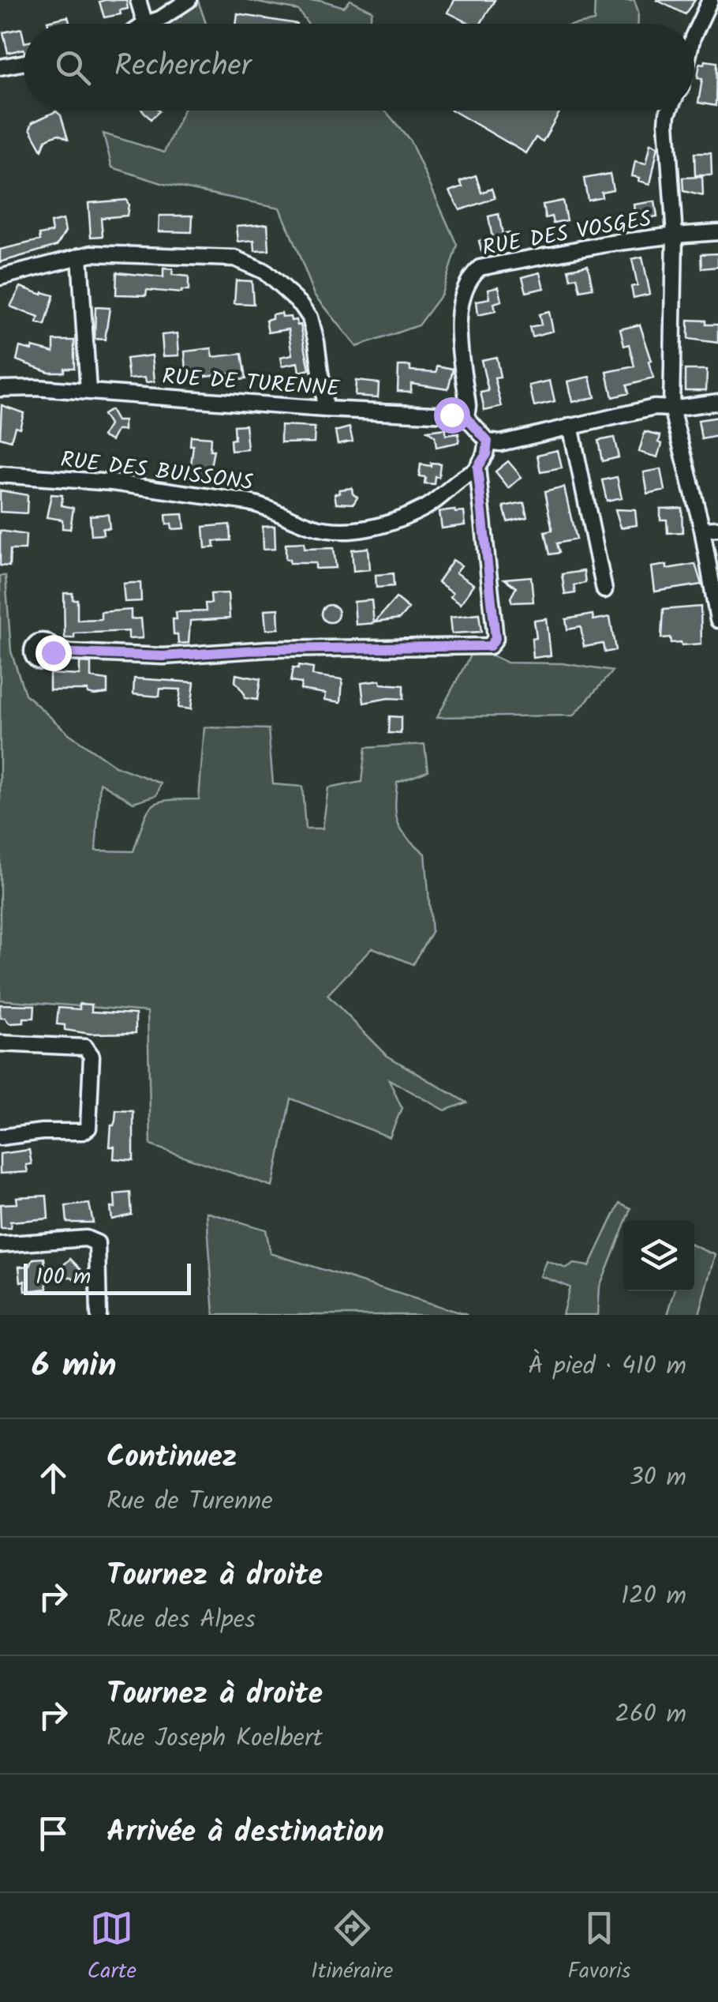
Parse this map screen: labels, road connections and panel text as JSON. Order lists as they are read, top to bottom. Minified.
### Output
{"streets":{"street":["RUE DES VOSGES","RUE DE TURENNE","RUE DES BUISSONS"]},"crossings":[["RUE DES VOSGES","RUE DE TURENNE"]],"scale_bar":"100 m","page":{"search":"Rechercher","scale":"100 m","heading":["6 min","À pied · 410 m"],"list":[["Continuez","Rue de Turenne","30 m"],["Tournez à droite","Rue des Alpes","120 m"],["Tournez à droite","Rue Joseph Koelbert","260 m"],"Arrivée à destination"],"nav":["Carte","Itinéraire","Favoris"]}}
